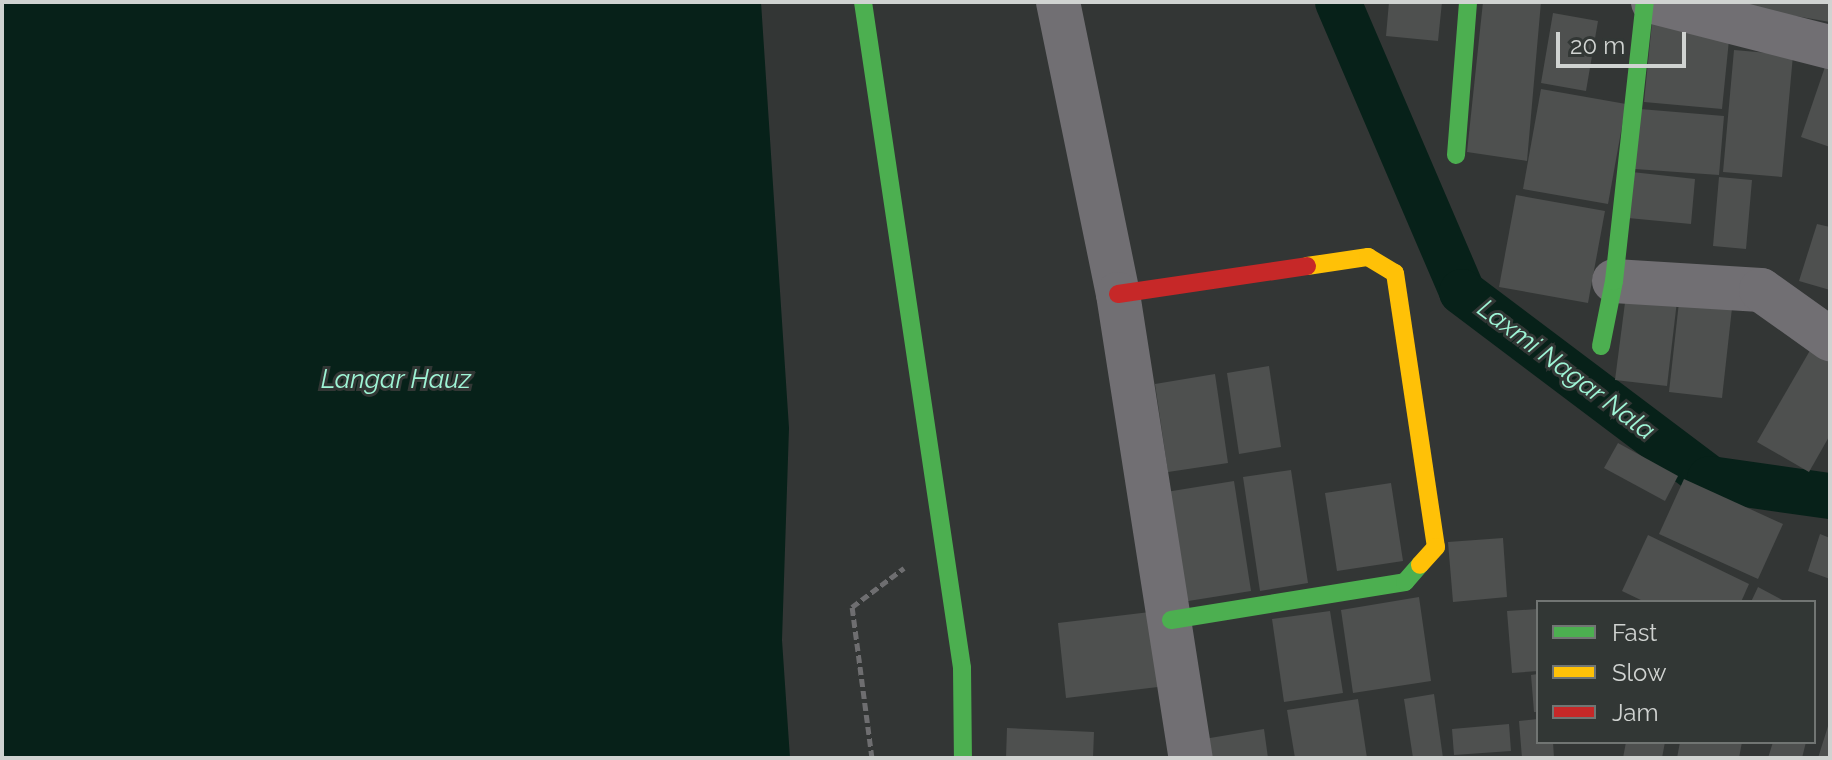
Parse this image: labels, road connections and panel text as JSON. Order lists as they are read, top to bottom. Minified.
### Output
{"water":["Laxmi Nagar Nala","Langar Hauz"],"legend":["Fast","Slow","Jam"],"scale_bar":"20 m"}
